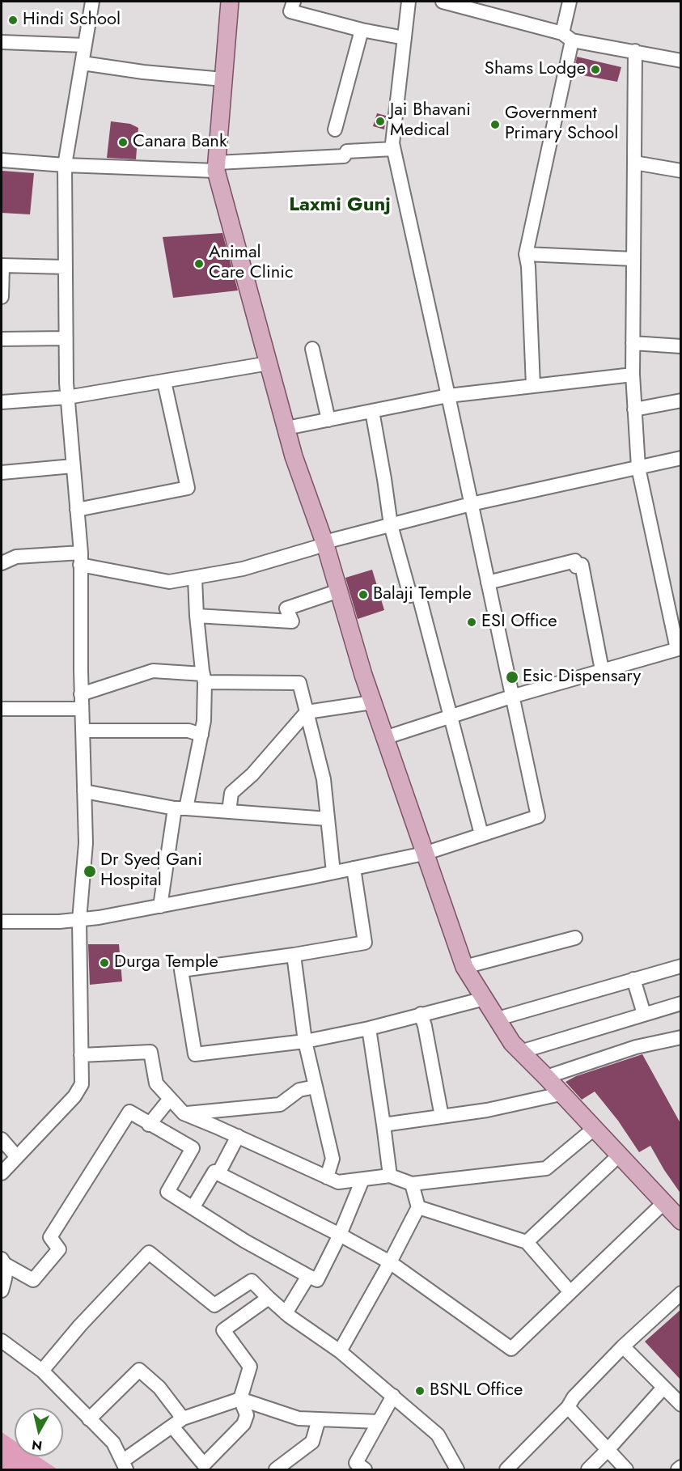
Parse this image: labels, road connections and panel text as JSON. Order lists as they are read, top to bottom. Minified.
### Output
{"districts":["Laxmi Gunj"],"places":["Hindi School","Shams Lodge","Jai Bhavani Medical","Government Primary School","Canara Bank","Animal Care Clinic","Balaji Temple","ESI Office","Esic Dispensary","Dr Syed Gani Hospital","Durga Temple","BSNL Office"],"north":"bottom"}
